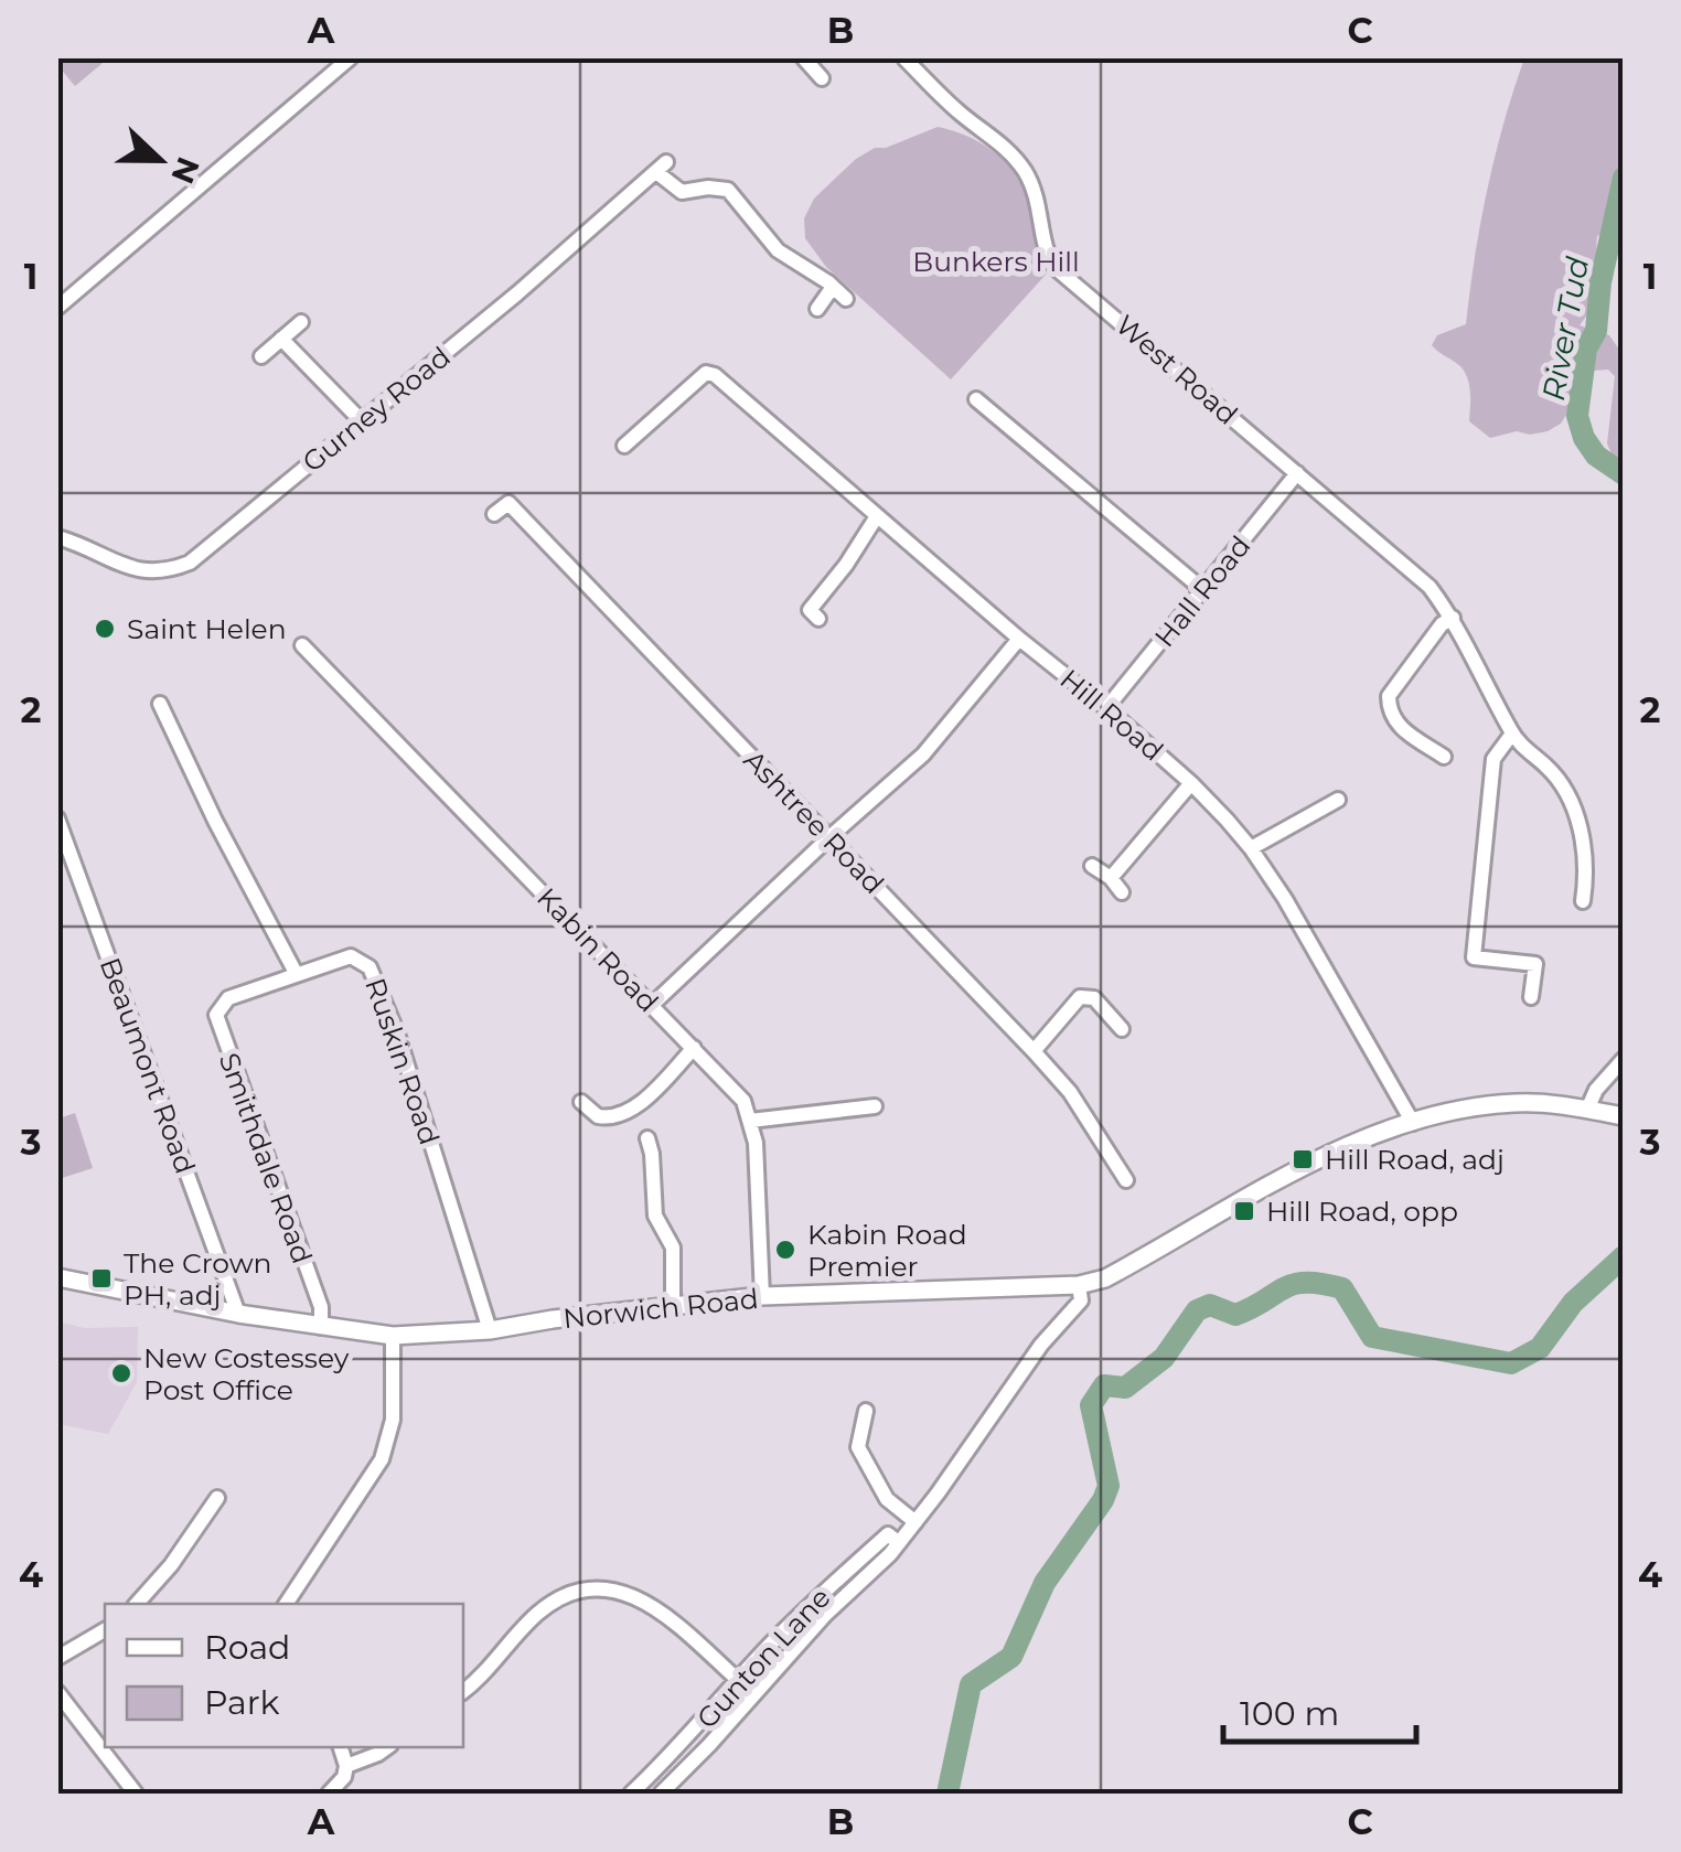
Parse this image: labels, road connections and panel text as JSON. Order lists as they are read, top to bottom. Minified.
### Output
{"streets":{"street":["West Road","Gurney Road","Hall Road","Hill Road","Ashtree Road","Kabin Road","Ruskin Road","Beaumont Road","Smithdale Road","Norwich Road","Gunton Lane"]},"crossings":[["West Road","Hall Road"],["Hall Road","Hill Road"],["Hill Road","Norwich Road"],["Kabin Road","Norwich Road"],["Ruskin Road","Smithdale Road"],["Ruskin Road","Norwich Road"],["Beaumont Road","Norwich Road"],["Smithdale Road","Norwich Road"],["Norwich Road","Gunton Lane"]],"water":["River Tud"],"parks":["Bunkers Hill"],"places":{"other":["Saint Helen","Kabin Road Premier","New Costessey Post Office"],"transit":["Hill Road, adj","Hill Road, opp","The Crown PH, adj"]},"legend":["Road","Park"],"scale_bar":"100 m","north":"right","grid":{"columns":["A","B","C"],"rows":["1","2","3","4"]}}
